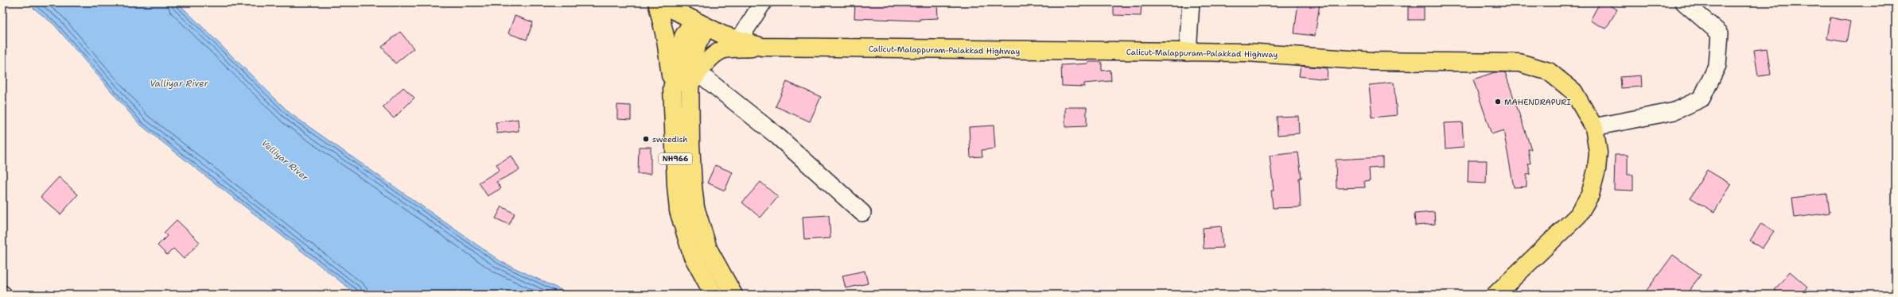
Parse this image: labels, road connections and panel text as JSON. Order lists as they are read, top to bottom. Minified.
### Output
{"streets":{"highway":["Calicut-Malappuram-Palakkad Highway","NH966"]},"crossings":[["Calicut-Malappuram-Palakkad Highway","NH966"]],"water":["Valliyar River","Velliyar River"],"places":["MAHENDRAPURI","sweedish"]}
